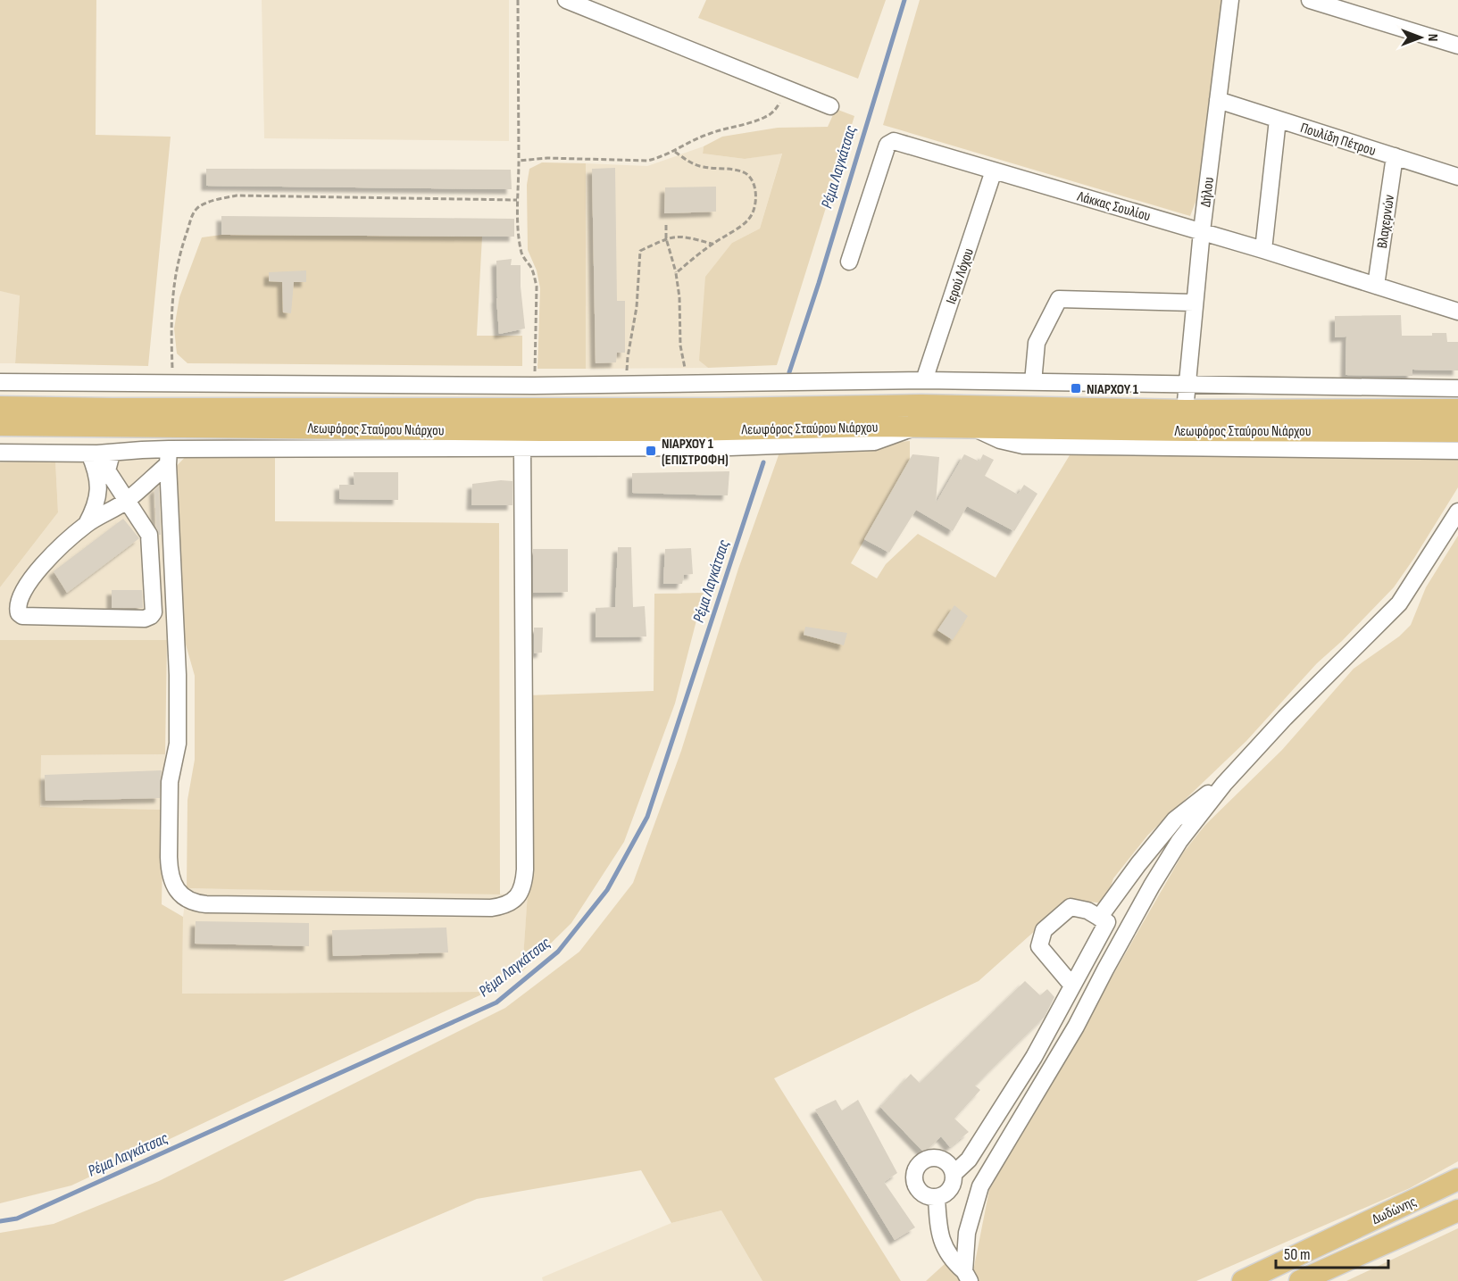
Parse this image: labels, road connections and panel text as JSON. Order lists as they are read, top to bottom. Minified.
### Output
{"streets":{"main road":["Λεωφόρος Σταύρου Νιάρχου","Δωδώνης"],"street":["Πουλίδη Πέτρου","Δήλου","Λάκκας Σουλίου","Βλαχερνών","Ιερού Λόχου"]},"crossings":[["Πουλίδη Πέτρου","Δήλου"],["Πουλίδη Πέτρου","Βλαχερνών"],["Δήλου","Λάκκας Σουλίου"],["Δήλου","Λεωφόρος Σταύρου Νιάρχου"],["Λάκκας Σουλίου","Βλαχερνών"],["Λάκκας Σουλίου","Ιερού Λόχου"]],"water":["Ρέμα Λαγκάτσας"],"places":{"transit":["ΝΙΑΡΧΟΥ 1","ΝΙΑΡΧΟΥ 1 (ΕΠΙΣΤΡΟΦΗ)"]},"scale_bar":"50 m","north":"right"}
